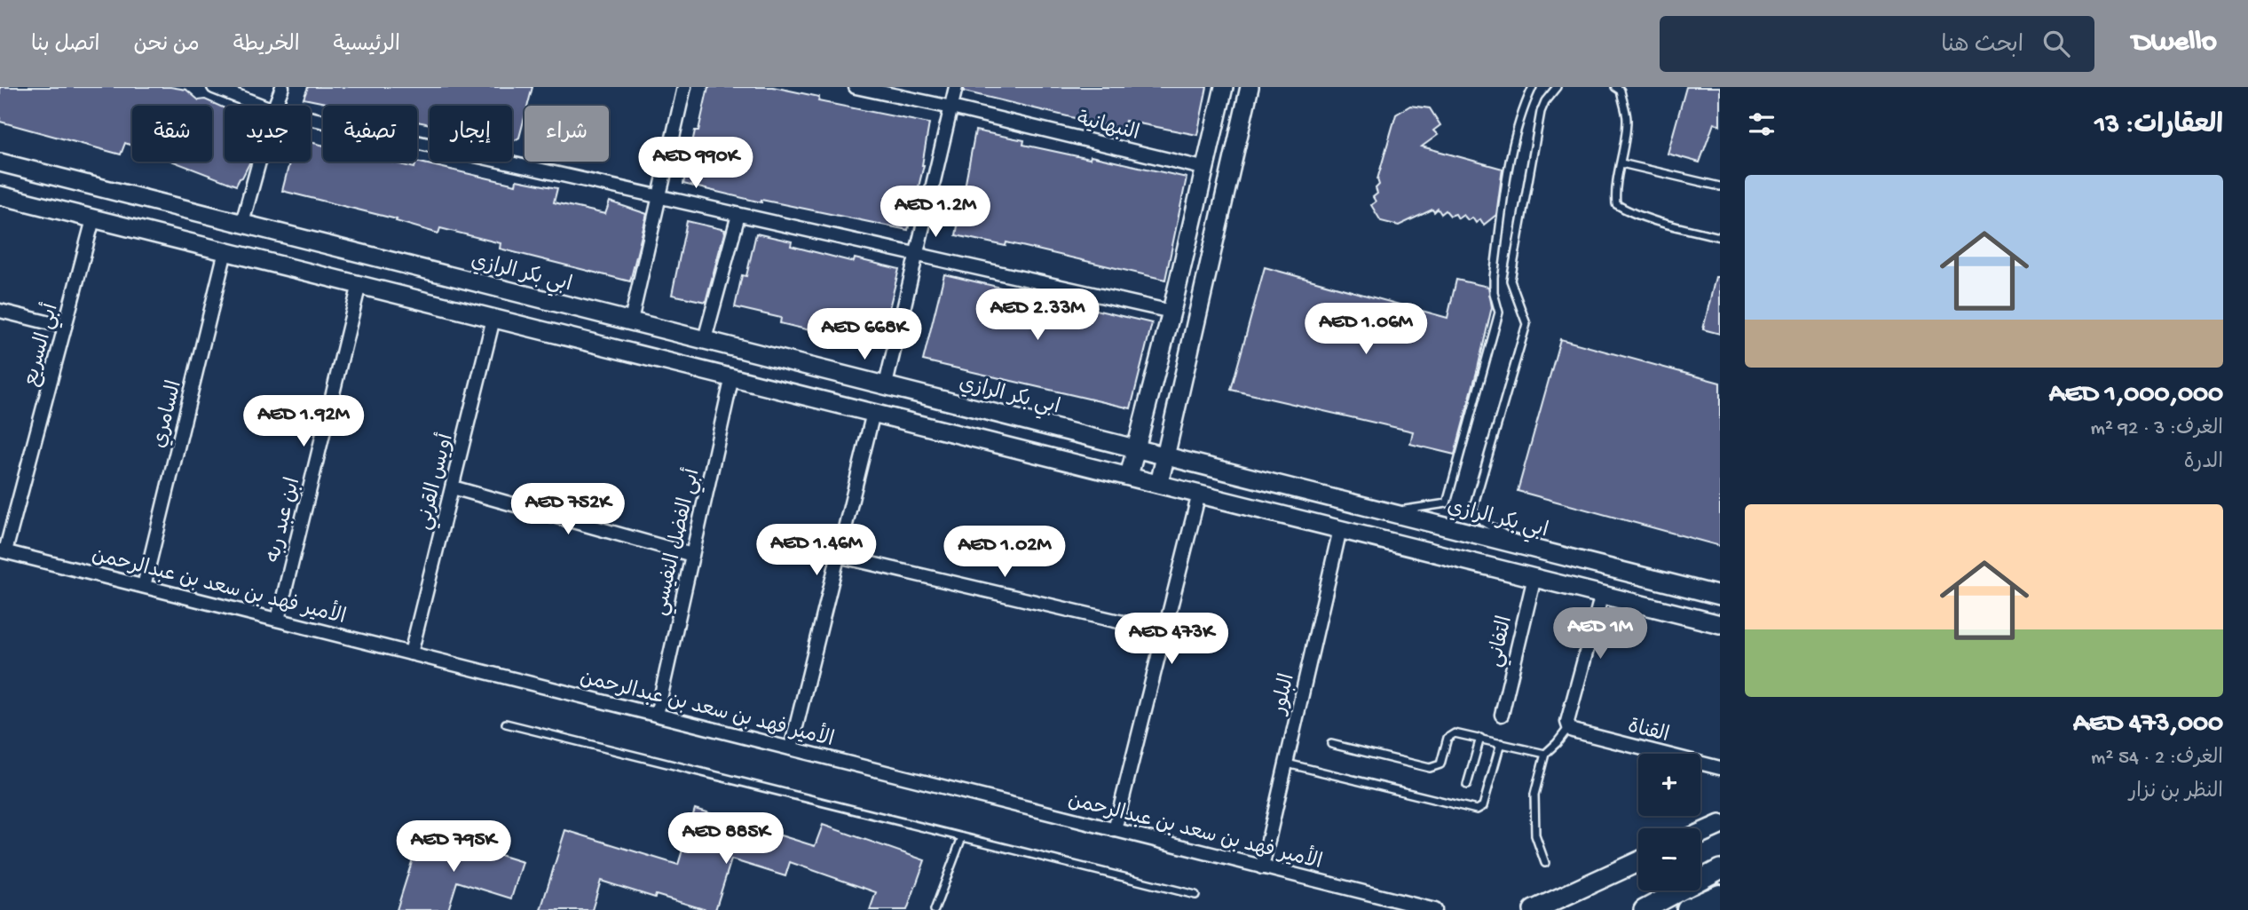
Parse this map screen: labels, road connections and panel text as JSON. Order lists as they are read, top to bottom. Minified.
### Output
{"streets":{"street":["النبهانية","ابي بكر الرازي","أبي السريع","السامري","أويس القرني","ابن عبد ربه","أبي الفضل النفيسي","الأمير فهد بن سعد بن عبدالرحمن","التفاني","البلور","القناة"]},"crossings":[["أبي السريع","الأمير فهد بن سعد بن عبدالرحمن"],["السامري","الأمير فهد بن سعد بن عبدالرحمن"],["أويس القرني","الأمير فهد بن سعد بن عبدالرحمن"],["ابن عبد ربه","الأمير فهد بن سعد بن عبدالرحمن"],["أبي الفضل النفيسي","الأمير فهد بن سعد بن عبدالرحمن"],["الأمير فهد بن سعد بن عبدالرحمن","البلور"]],"page":{"header":"Dwello","search":"ابحث هنا","nav":["الرئيسية","الخريطة","من نحن","اتصل بنا"],"heading":"العقارات: 13","chip":["شراء","إيجار","تصفية","جديد","شقة"],"price":["AED 990K","AED 1.2M","AED 2.33M","AED 1.06M","AED 668K","AED 1.92M","AED 752K","AED 1.46M","AED 1.02M","AED 1M","AED 473K","AED 885K","AED 795K"],"list":[{"name":"AED 1,000,000","note":"الغرف: 3 · 92 m² · الدرة"},{"name":"AED 473,000","note":"الغرف: 2 · 54 m² · النظر بن نزار"}],"map_buttons":["+","−"]}}
